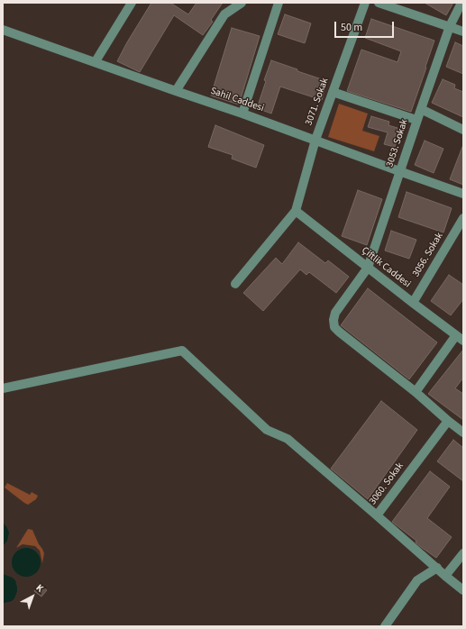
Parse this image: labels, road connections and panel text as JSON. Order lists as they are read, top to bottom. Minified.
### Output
{"streets":{"street":["Sahil Caddesi","3071. Sokak","3053. Sokak","3056. Sokak","Çiftlik Caddesi","3060. Sokak"]},"crossings":[["Sahil Caddesi","3071. Sokak"],["Sahil Caddesi","3053. Sokak"],["3071. Sokak","Çiftlik Caddesi"],["3053. Sokak","Çiftlik Caddesi"],["3053. Sokak","3060. Sokak"],["3056. Sokak","Çiftlik Caddesi"]],"scale_bar":"50 m","north":"top right"}
